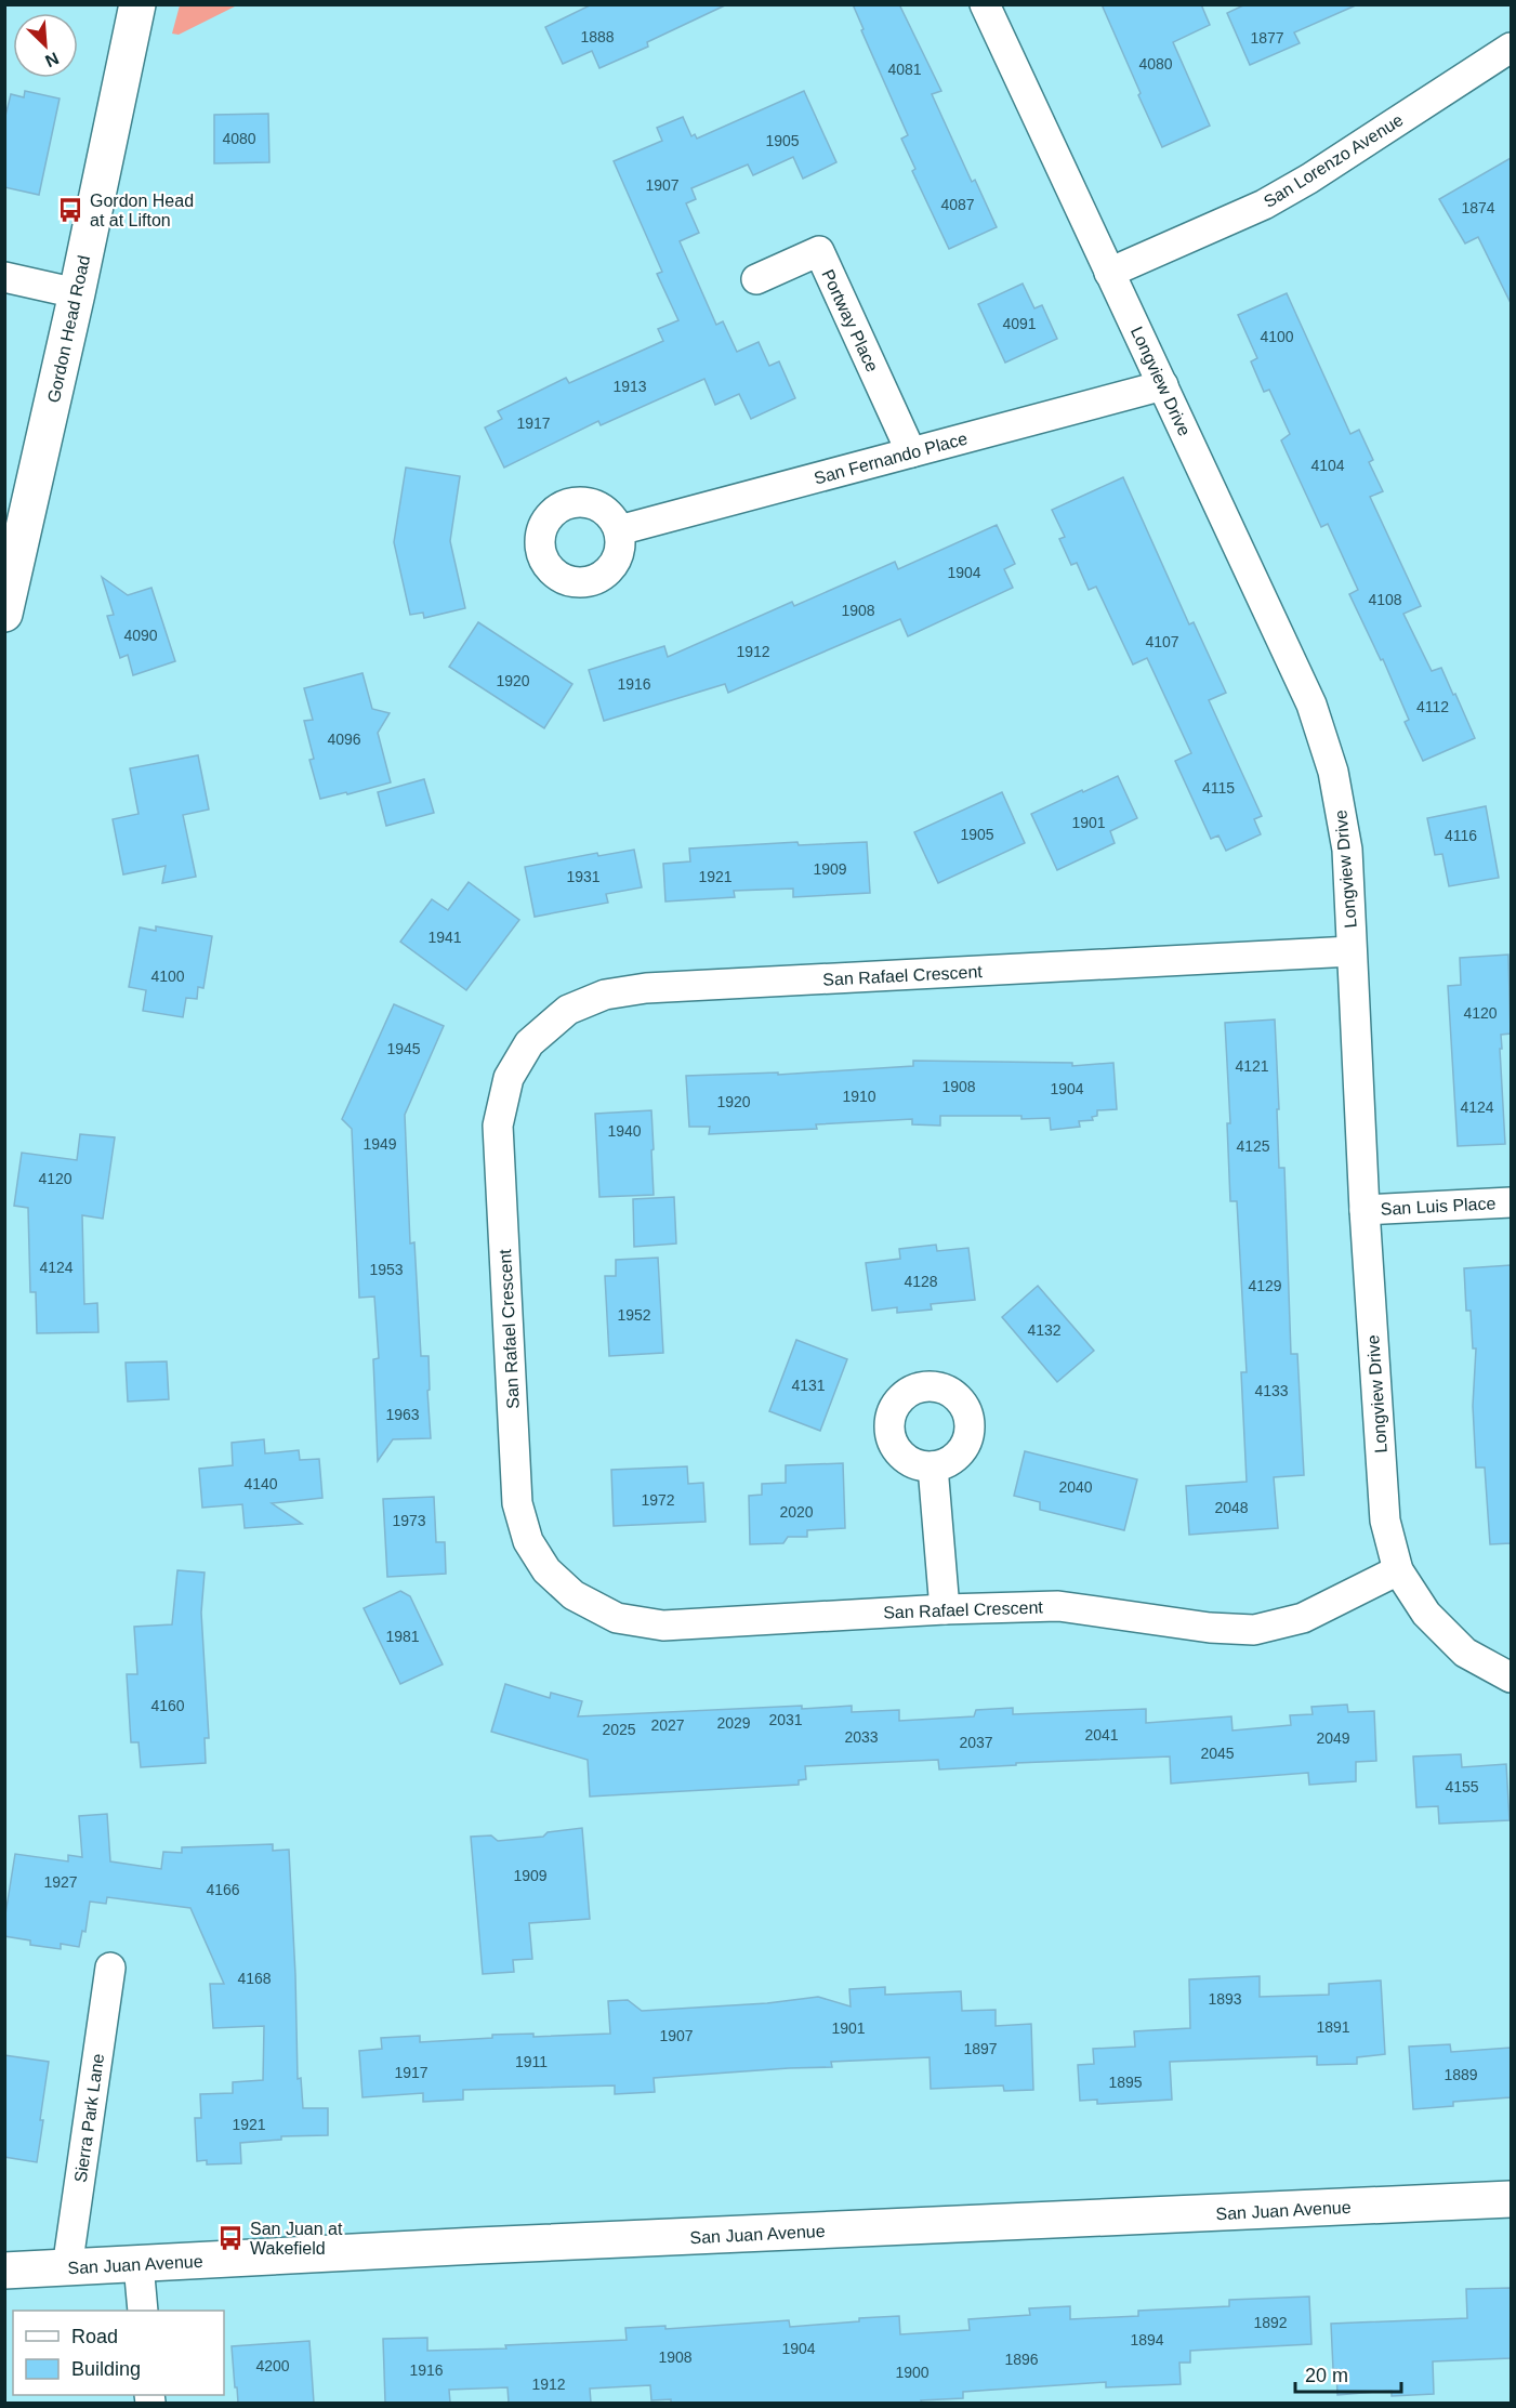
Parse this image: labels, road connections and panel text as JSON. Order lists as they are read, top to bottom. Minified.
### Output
{"streets":{"street":["San Lorenzo Avenue","Portway Place","Gordon Head Road","Longview Drive","San Fernando Place","San Rafael Crescent","San Luis Place","Sierra Park Lane","San Juan Avenue"]},"crossings":[["San Lorenzo Avenue","Longview Drive"],["Portway Place","San Fernando Place"],["Longview Drive","San Fernando Place"],["Longview Drive","San Rafael Crescent"],["Longview Drive","San Luis Place"],["Sierra Park Lane","San Juan Avenue"]],"places":{"bus stop":["Gordon Head at at Lifton","San Juan at Wakefield"]},"house_numbers":["1888","1877","4080","4081","4080","1905","1907","4087","1874","4091","4100","1913","1917","4104","1904","4108","1908","4090","4107","1912","1920","1916","4112","4096","4115","1901","1905","4116","1909","1931","1921","1941","4100","4120","1945","4121","1908","1904","1910","1920","4124","1940","1949","4125","4120","4124","1953","4128","4129","1952","4132","4131","4133","1963","4140","2040","1972","2048","2020","1973","1981","4160","2031","2029","2027","2025","2041","2033","2049","2037","2045","4155","1909","1927","4166","4168","1893","1891","1901","1907","1897","1911","1917","1889","1895","1921","1892","1894","1904","1908","1896","4200","1916","1900","1912"],"legend":["Road","Building"],"scale_bar":"20 m","north":"bottom right"}
